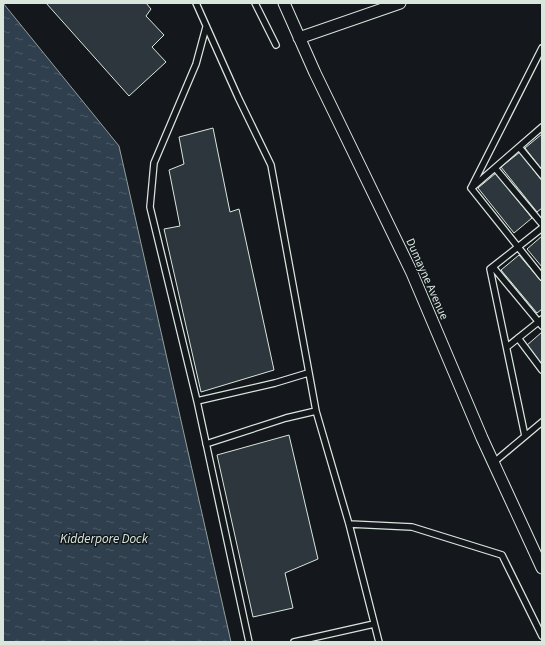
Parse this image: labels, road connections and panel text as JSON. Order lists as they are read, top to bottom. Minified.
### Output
{"streets":{"street":["Dumayne Avenue"]},"water":["Kidderpore Dock"]}
